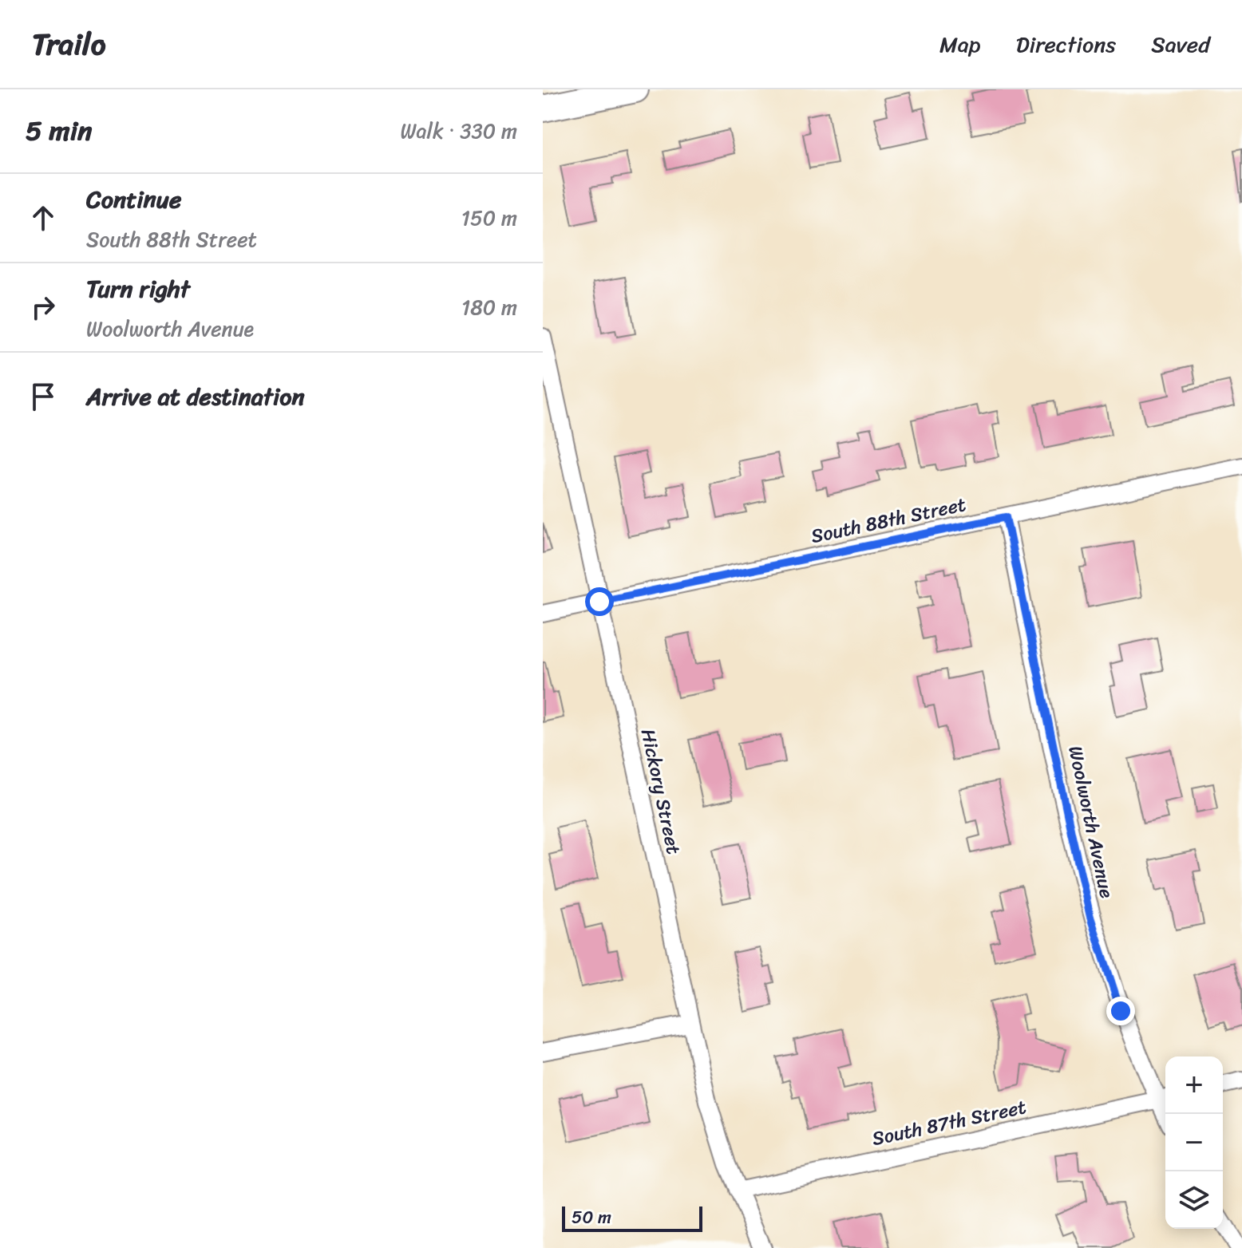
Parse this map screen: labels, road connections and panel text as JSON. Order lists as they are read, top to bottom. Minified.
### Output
{"streets":{"street":["South 88th Street","Hickory Street","Woolworth Avenue","South 87th Street"]},"crossings":[["South 88th Street","Hickory Street"],["South 88th Street","Woolworth Avenue"],["Hickory Street","South 87th Street"],["Woolworth Avenue","South 87th Street"]],"scale_bar":"50 m","page":{"header":"Trailo","nav":["Map","Directions","Saved"],"heading":["5 min","Walk · 330 m"],"list":[["Continue","South 88th Street","150 m"],["Turn right","Woolworth Avenue","180 m"],"Arrive at destination"],"map_buttons":["+","−"],"scale":"50 m"}}
